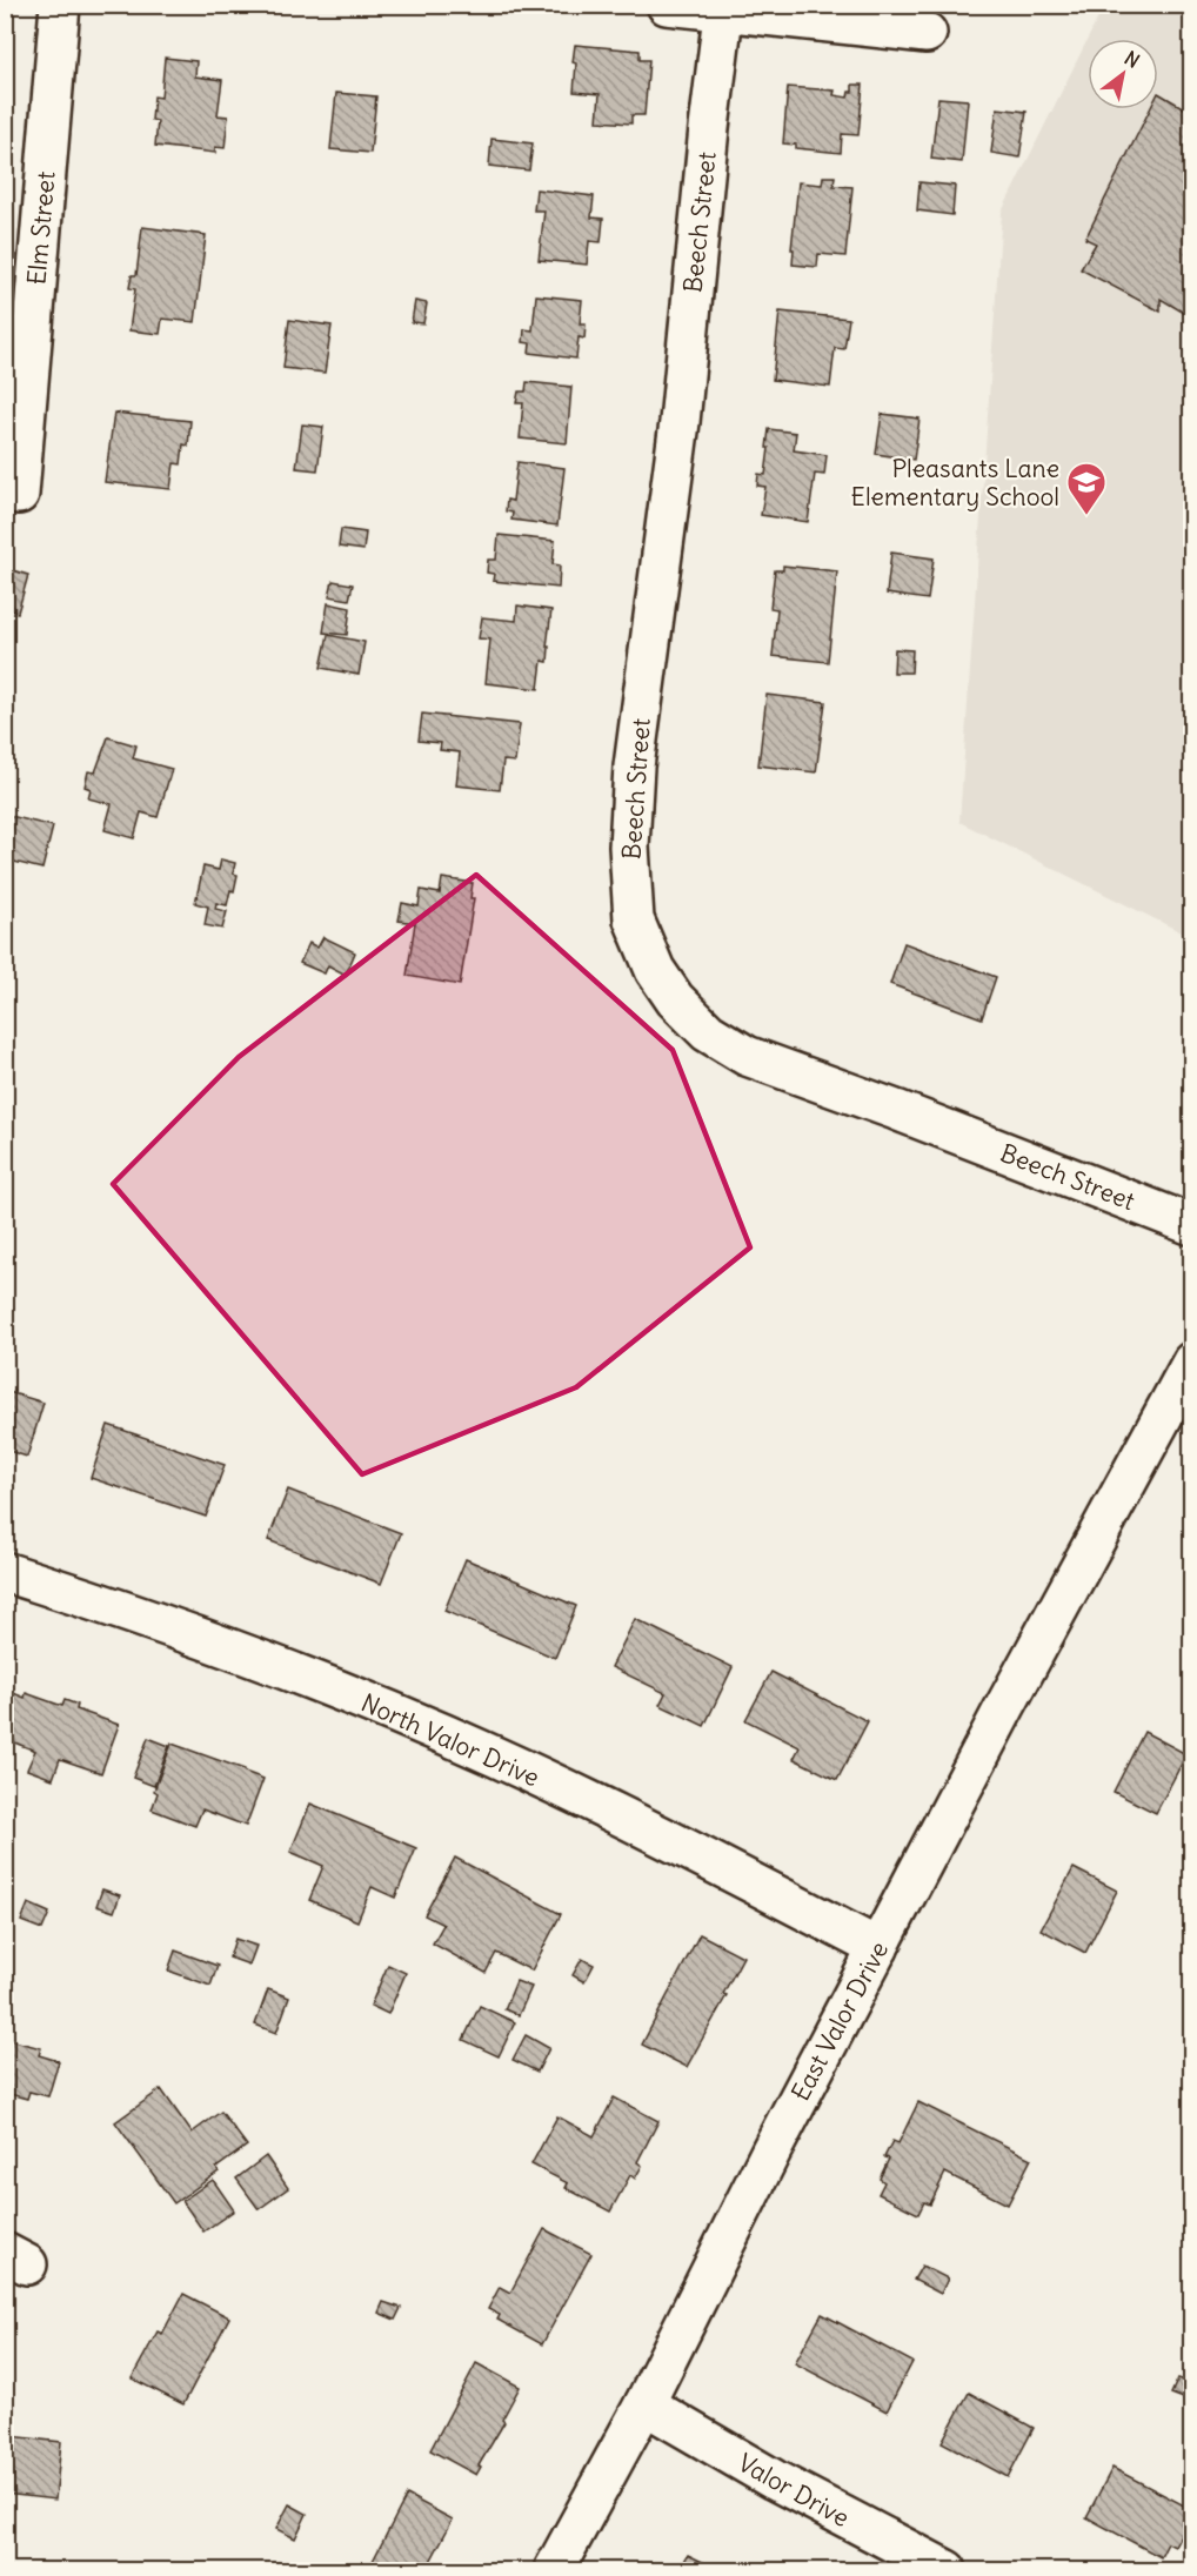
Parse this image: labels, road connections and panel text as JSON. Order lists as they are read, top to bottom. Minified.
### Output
{"streets":{"street":["Beech Street","Elm Street","North Valor Drive","East Valor Drive","Valor Drive"]},"crossings":[["North Valor Drive","East Valor Drive"],["East Valor Drive","Valor Drive"]],"places":{"school or university":["Pleasants Lane Elementary School"]},"north":"top right"}
